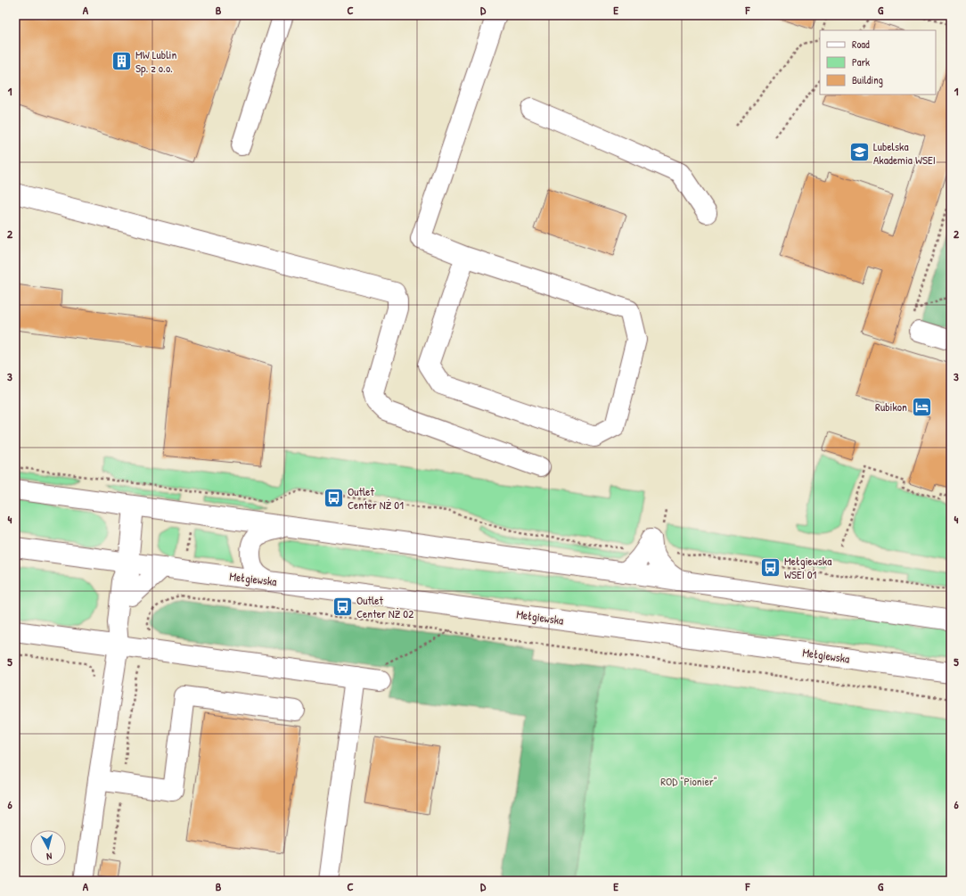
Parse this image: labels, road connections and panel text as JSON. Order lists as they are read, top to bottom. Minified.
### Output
{"streets":{"main road":["Mełgiewska"]},"parks":["ROD \"Pionier\""],"places":{"building":["MW Lublin Sp. z o.o."],"school or university":["Lubelska Akademia WSEI"],"hotel":["Rubikon"],"bus stop":["Outlet Center NŻ 01","Mełgiewska WSEI 01","Outlet Center NŻ 02"]},"legend":["Road","Park","Building"],"north":"bottom","grid":{"columns":["A","B","C","D","E","F","G"],"rows":["1","2","3","4","5","6"]}}
